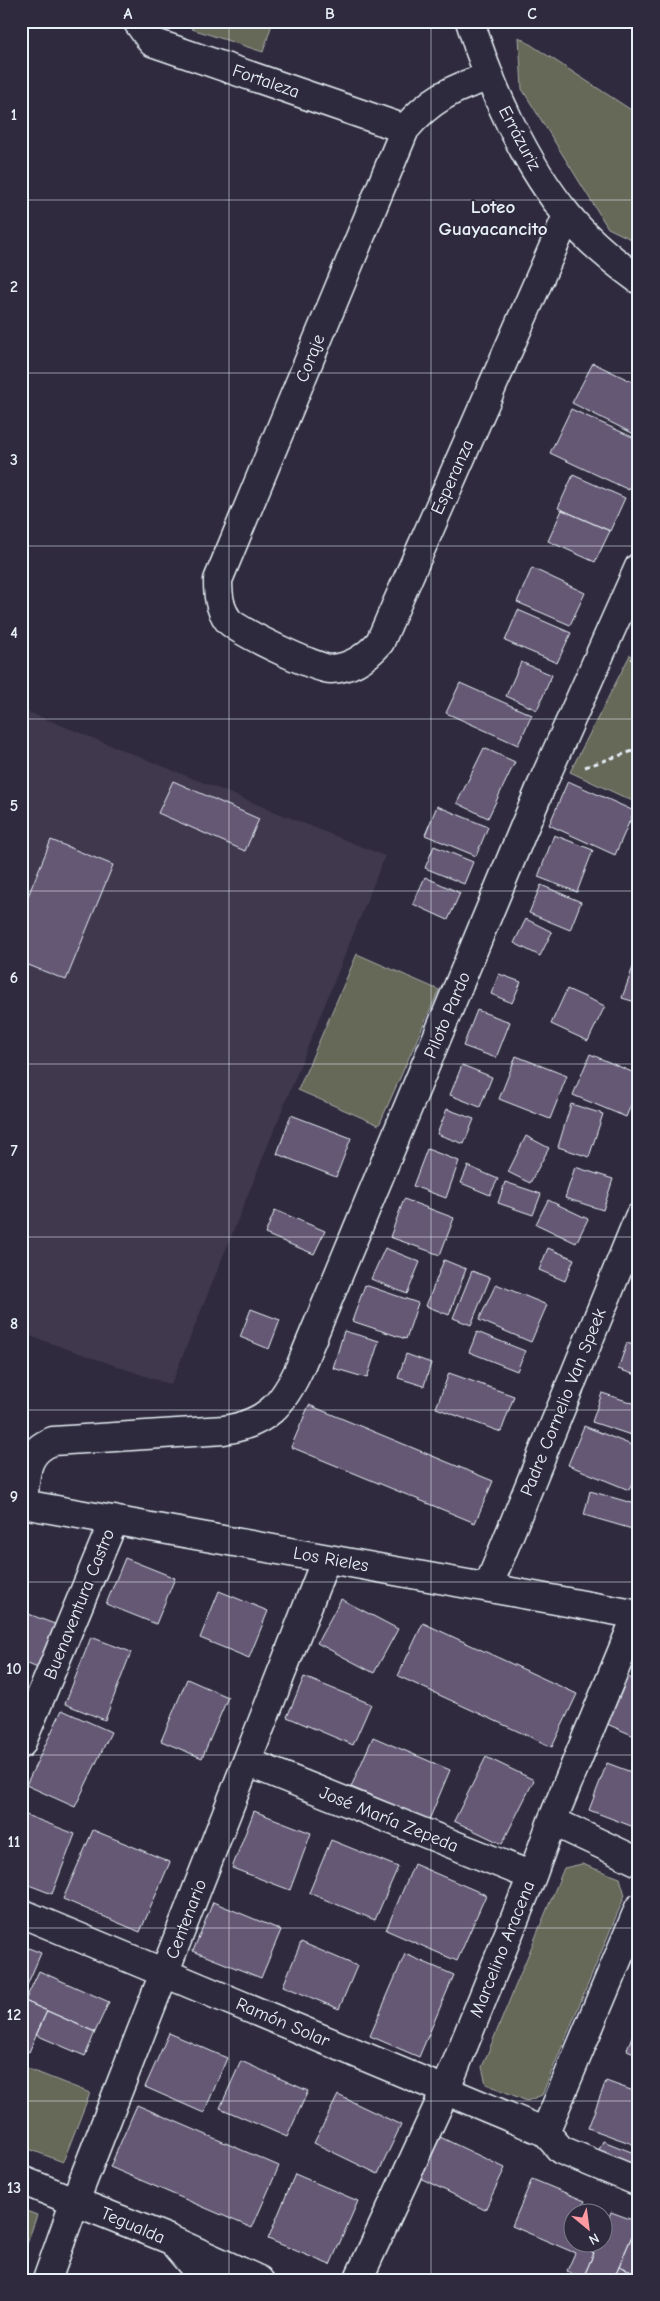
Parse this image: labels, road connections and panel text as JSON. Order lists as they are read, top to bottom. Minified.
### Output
{"streets":{"street":["Fortaleza","Errázuriz","Coraje","Esperanza","Piloto Pardo","Padre Cornelio Van Speek","Los Rieles","Buenaventura Castro","José María Zepeda","Centenario","Marcelino Aracena","Ramón Solar","Tegualda"]},"crossings":[["Fortaleza","Coraje"],["Errázuriz","Coraje"],["Errázuriz","Esperanza"],["Coraje","Esperanza"],["Piloto Pardo","Los Rieles"],["Padre Cornelio Van Speek","Los Rieles"],["Los Rieles","Buenaventura Castro"],["Los Rieles","Centenario"],["Los Rieles","Marcelino Aracena"],["José María Zepeda","Centenario"],["José María Zepeda","Marcelino Aracena"],["Centenario","Ramón Solar"],["Centenario","Tegualda"],["Marcelino Aracena","Ramón Solar"]],"districts":["Loteo Guayacancito"],"north":"bottom right","grid":{"columns":["A","B","C"],"rows":["1","2","3","4","5","6","7","8","9","10","11","12","13"]}}
